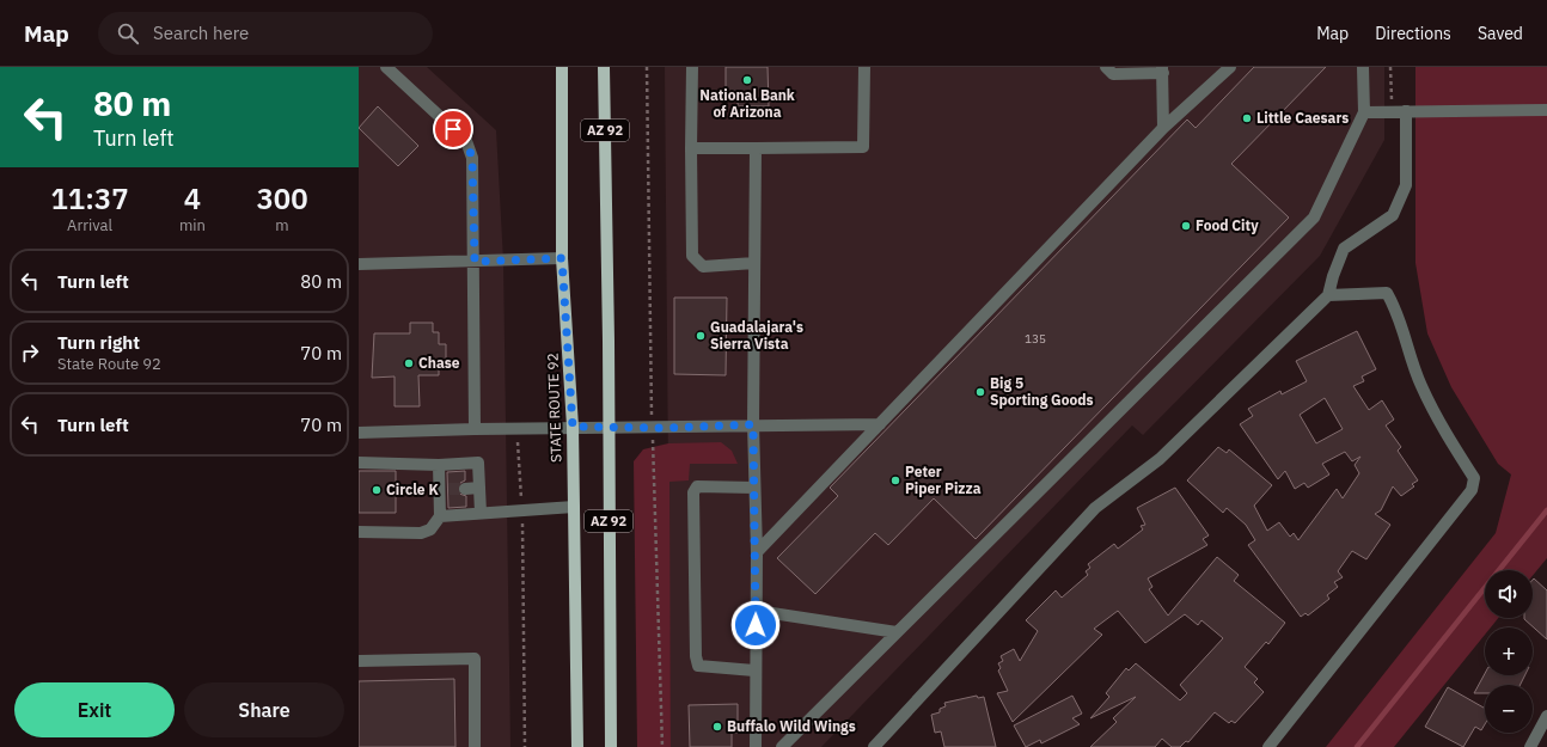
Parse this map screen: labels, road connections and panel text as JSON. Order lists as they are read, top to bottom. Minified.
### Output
{"streets":{"main road":["AZ 92","STATE ROUTE 92"]},"places":["National Bank of Arizona","Little Caesars","Food City","Guadalajara's Sierra Vista","Chase","Big 5 Sporting Goods","Peter Piper Pizza","Circle K","Buffalo Wild Wings"],"house_numbers":["135"],"page":{"header":"Map","search":"Search here","nav":["Map","Directions","Saved"],"turn":["80 m","Turn left"],"eta":["11:37","Arrival","4","min","300","m"],"list":[{"name":"Turn left","value":"80 m"},{"name":"Turn right","note":"State Route 92","value":"70 m"},{"name":"Turn left","value":"70 m"}],"map_buttons":["+","−"],"buttons":["Exit","Share"]}}
